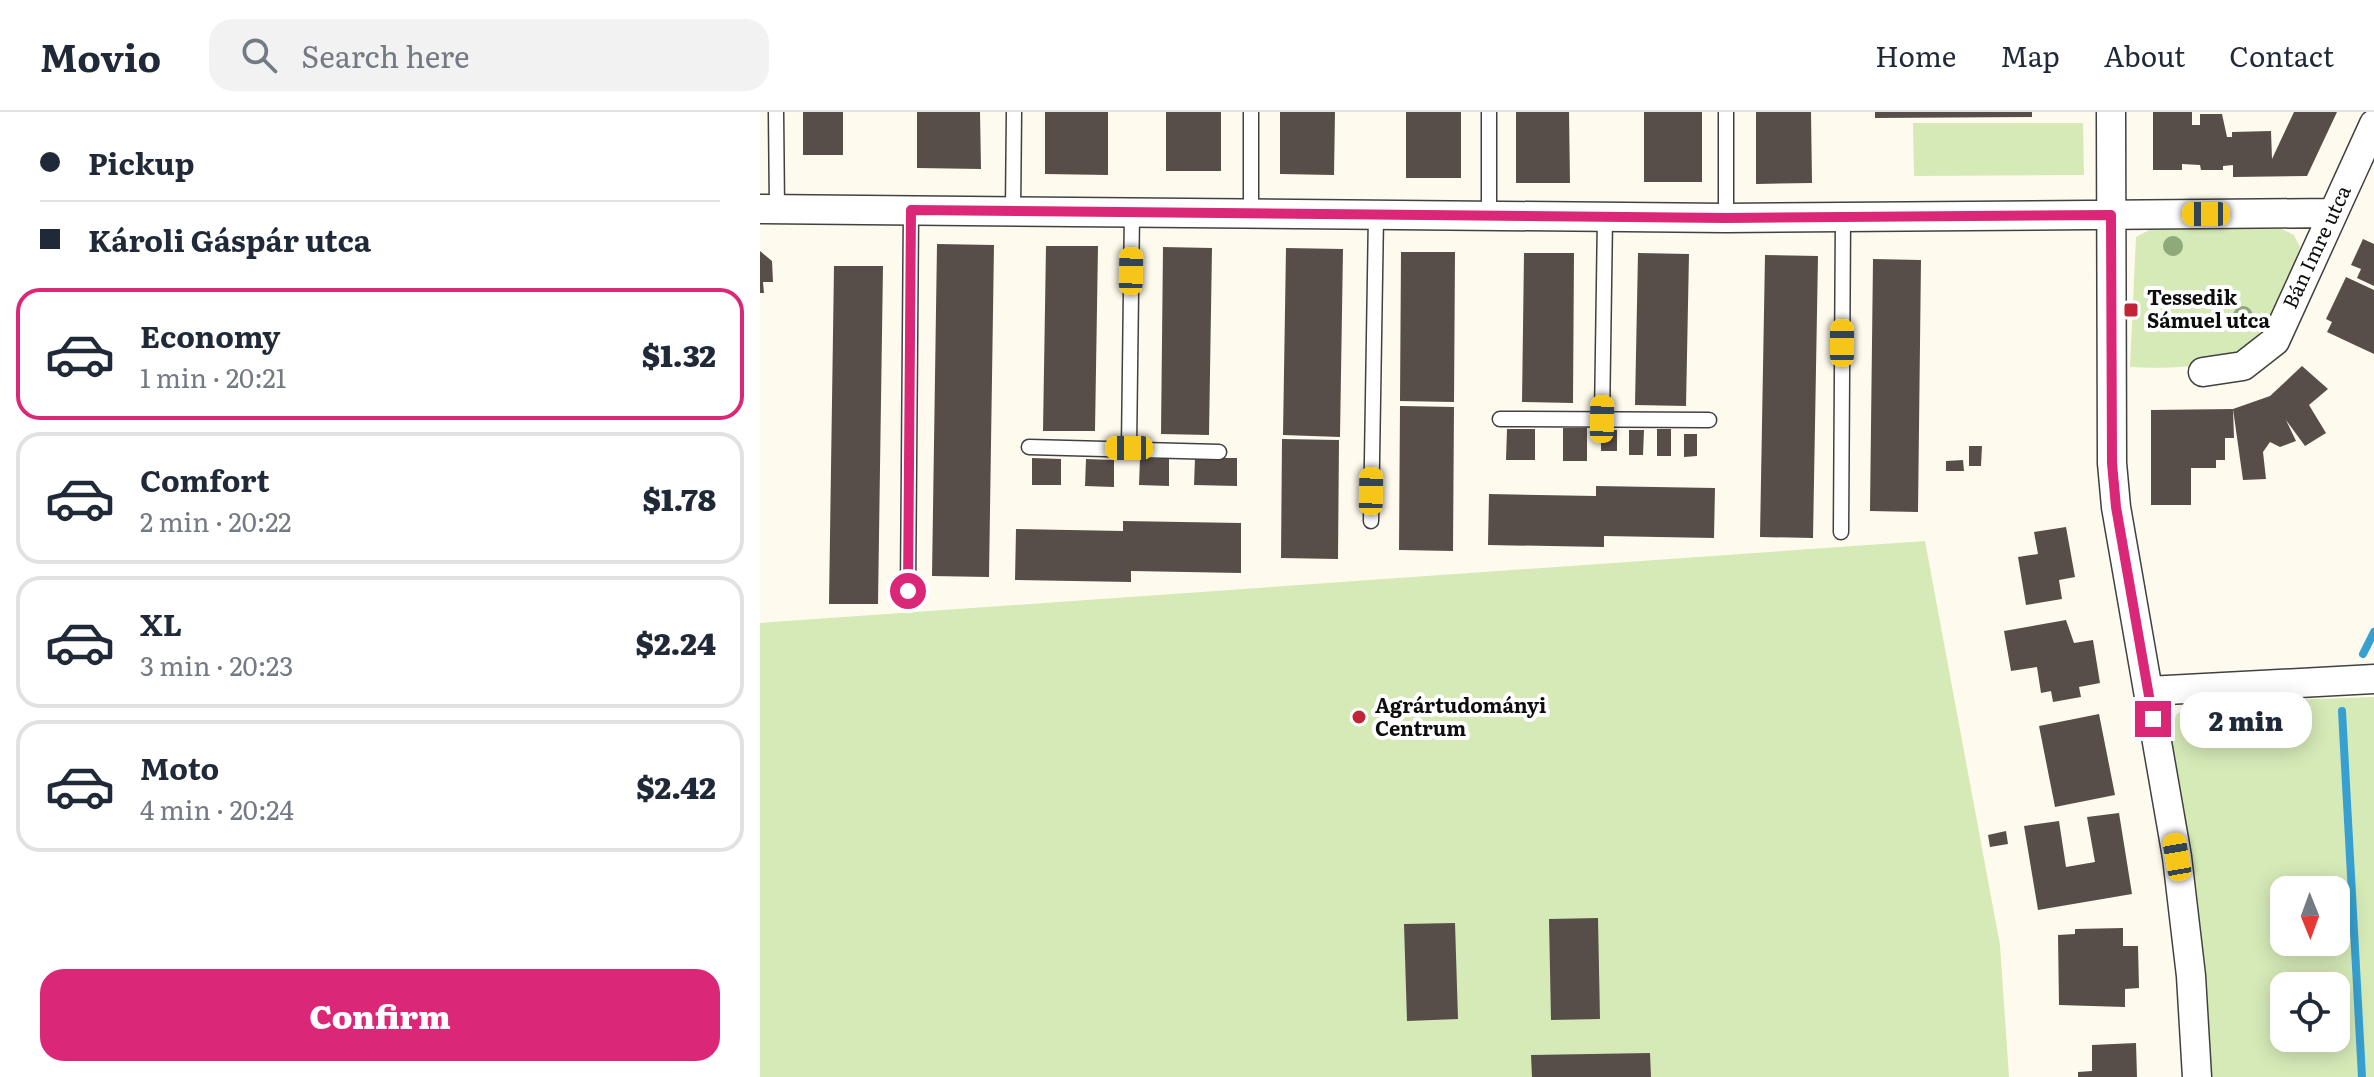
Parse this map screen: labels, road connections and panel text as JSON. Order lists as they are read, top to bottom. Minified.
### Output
{"streets":{"street":["Bán Imre utca"]},"places":{"transit":["Tessedik Sámuel utca"],"other":["Agrártudományi Centrum"]},"north":"bottom","page":{"header":"Movio","search":"Search here","nav":["Home","Map","About","Contact"],"banner":["Pickup","Károli Gáspár utca"],"list":[{"name":"Economy","note":"1 min · 20:21","value":"$1.32"},{"name":"Comfort","note":"2 min · 20:22","value":"$1.78"},{"name":"XL","note":"3 min · 20:23","value":"$2.24"},{"name":"Moto","note":"4 min · 20:24","value":"$2.42"}],"bubble":"2 min","buttons":"Confirm"}}
